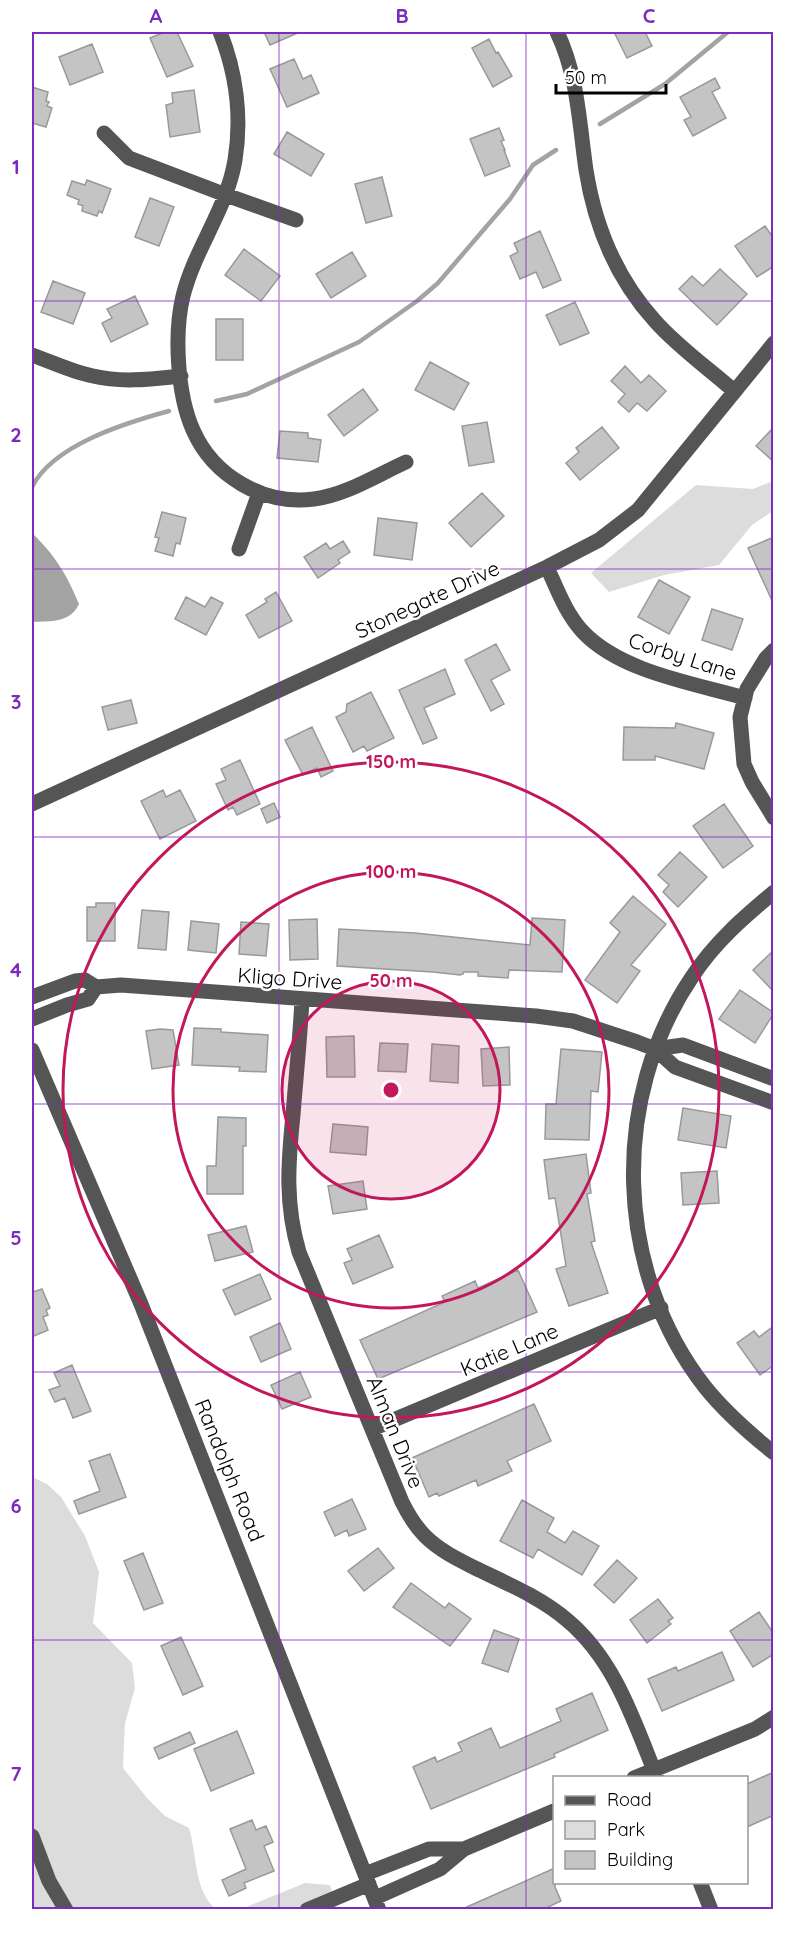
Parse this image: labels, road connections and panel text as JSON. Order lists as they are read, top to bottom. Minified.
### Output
{"streets":{"street":["Stonegate Drive","Corby Lane","Kligo Drive","Katie Lane","Alman Drive","Randolph Road"]},"crossings":[["Stonegate Drive","Corby Lane"],["Kligo Drive","Alman Drive"],["Katie Lane","Alman Drive"]],"legend":["Road","Park","Building"],"scale_bar":"50 m","grid":{"columns":["A","B","C"],"rows":["1","2","3","4","5","6","7"]},"rings":["150 m","100 m","50 m"]}
